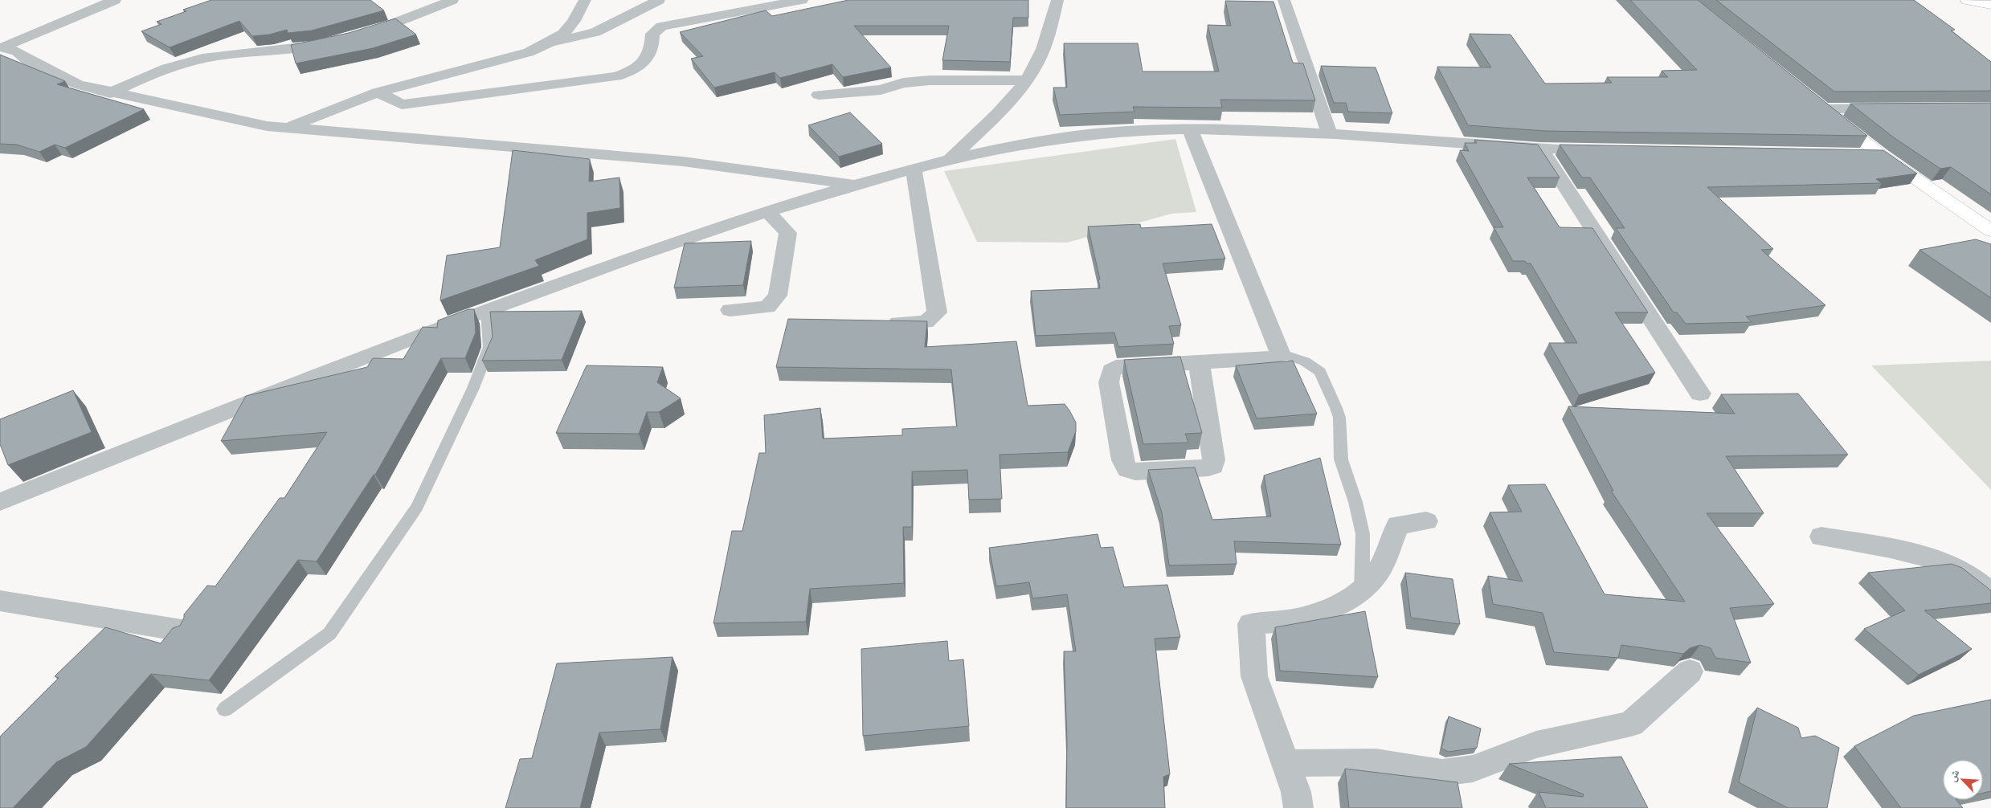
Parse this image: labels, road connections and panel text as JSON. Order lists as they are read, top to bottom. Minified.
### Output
{"north":"top left"}
